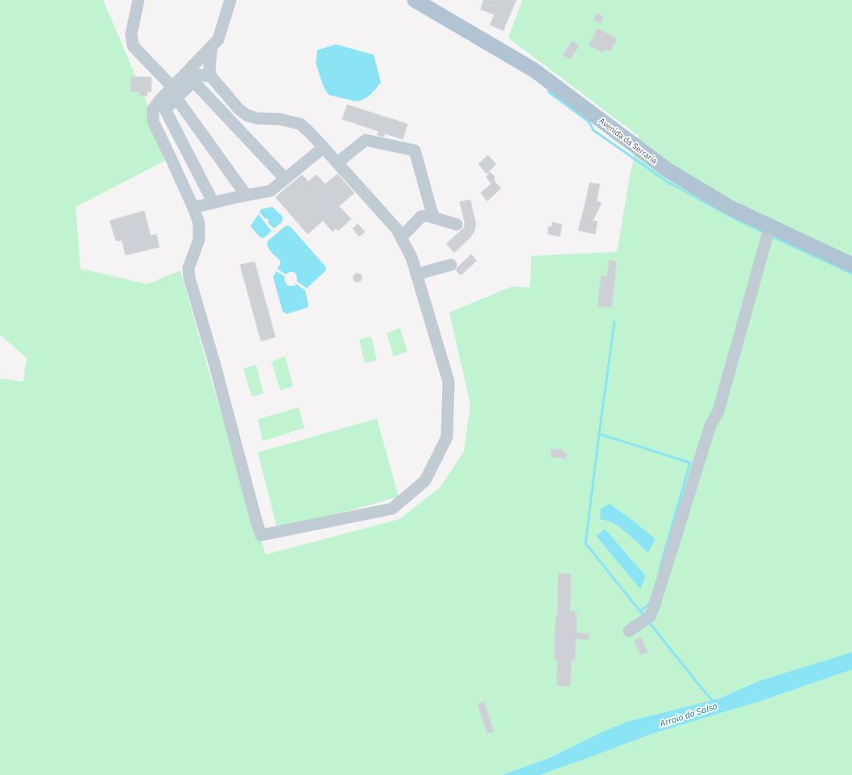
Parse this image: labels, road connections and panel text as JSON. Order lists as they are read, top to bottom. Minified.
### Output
{"streets":{"main road":["Avenida da Serraria"]},"water":["Arroio do Salso"]}
